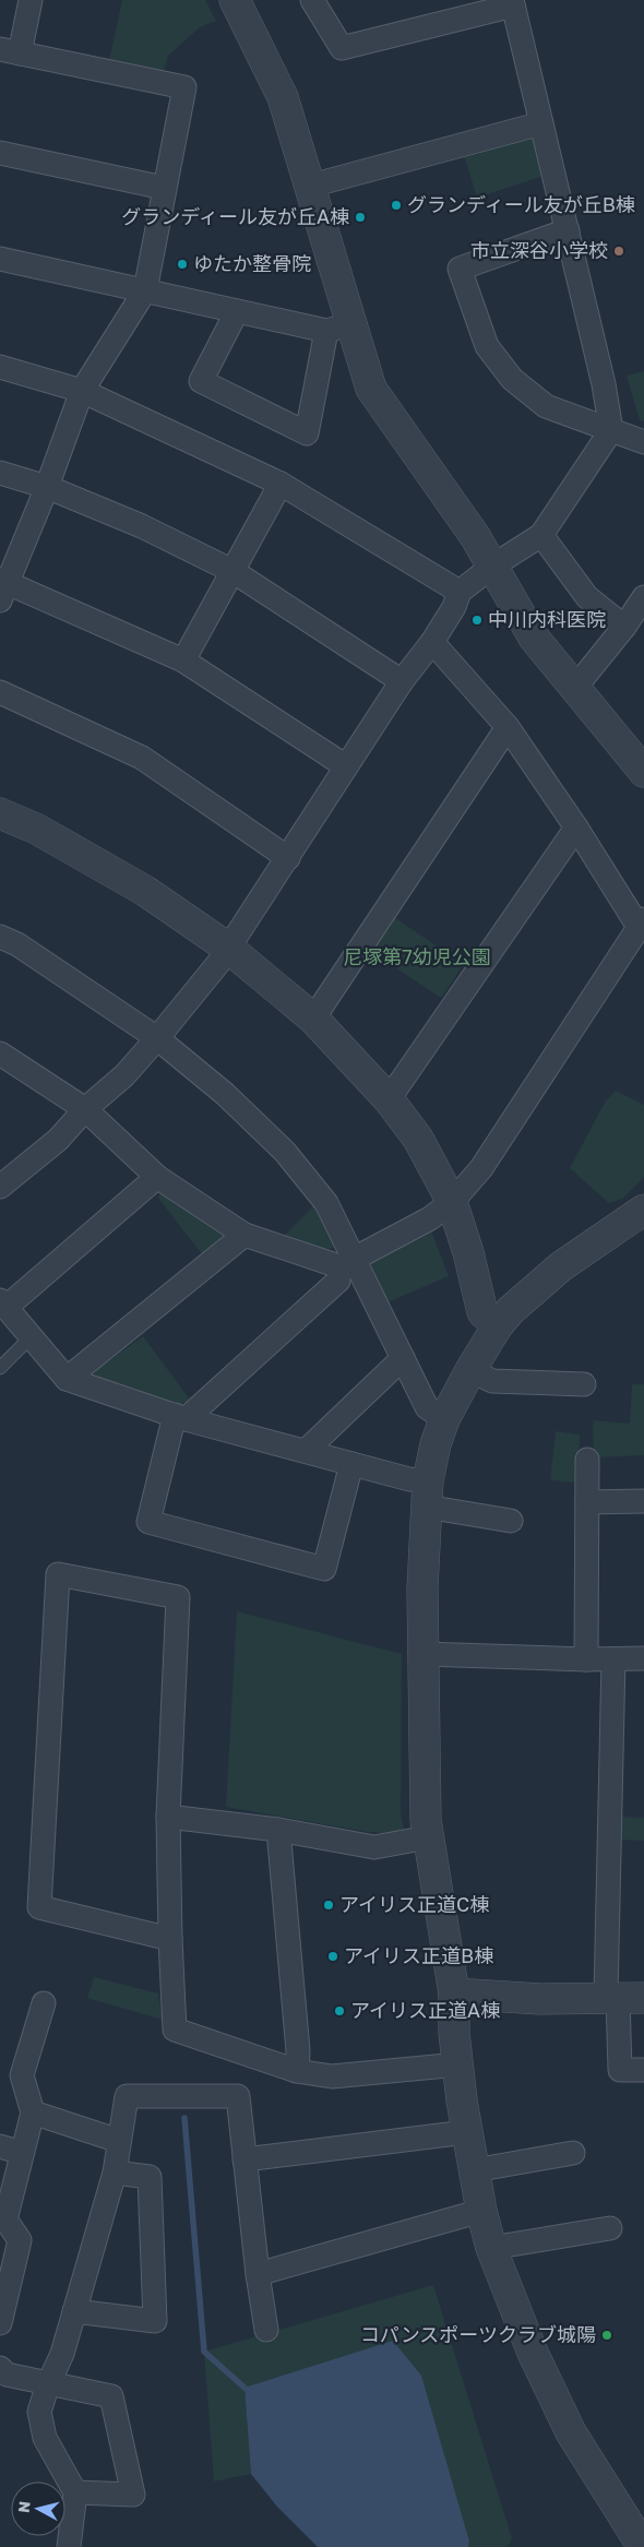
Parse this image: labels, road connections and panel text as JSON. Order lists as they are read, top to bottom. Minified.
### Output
{"parks":["尼塚第7幼児公園"],"places":["グランディール友が丘B棟","グランディール友が丘A棟","市立深谷小学校","ゆたか整骨院","中川内科医院","アイリス正道C棟","アイリス正道B棟","アイリス正道A棟","コパンスポーツクラブ城陽"],"north":"left"}
